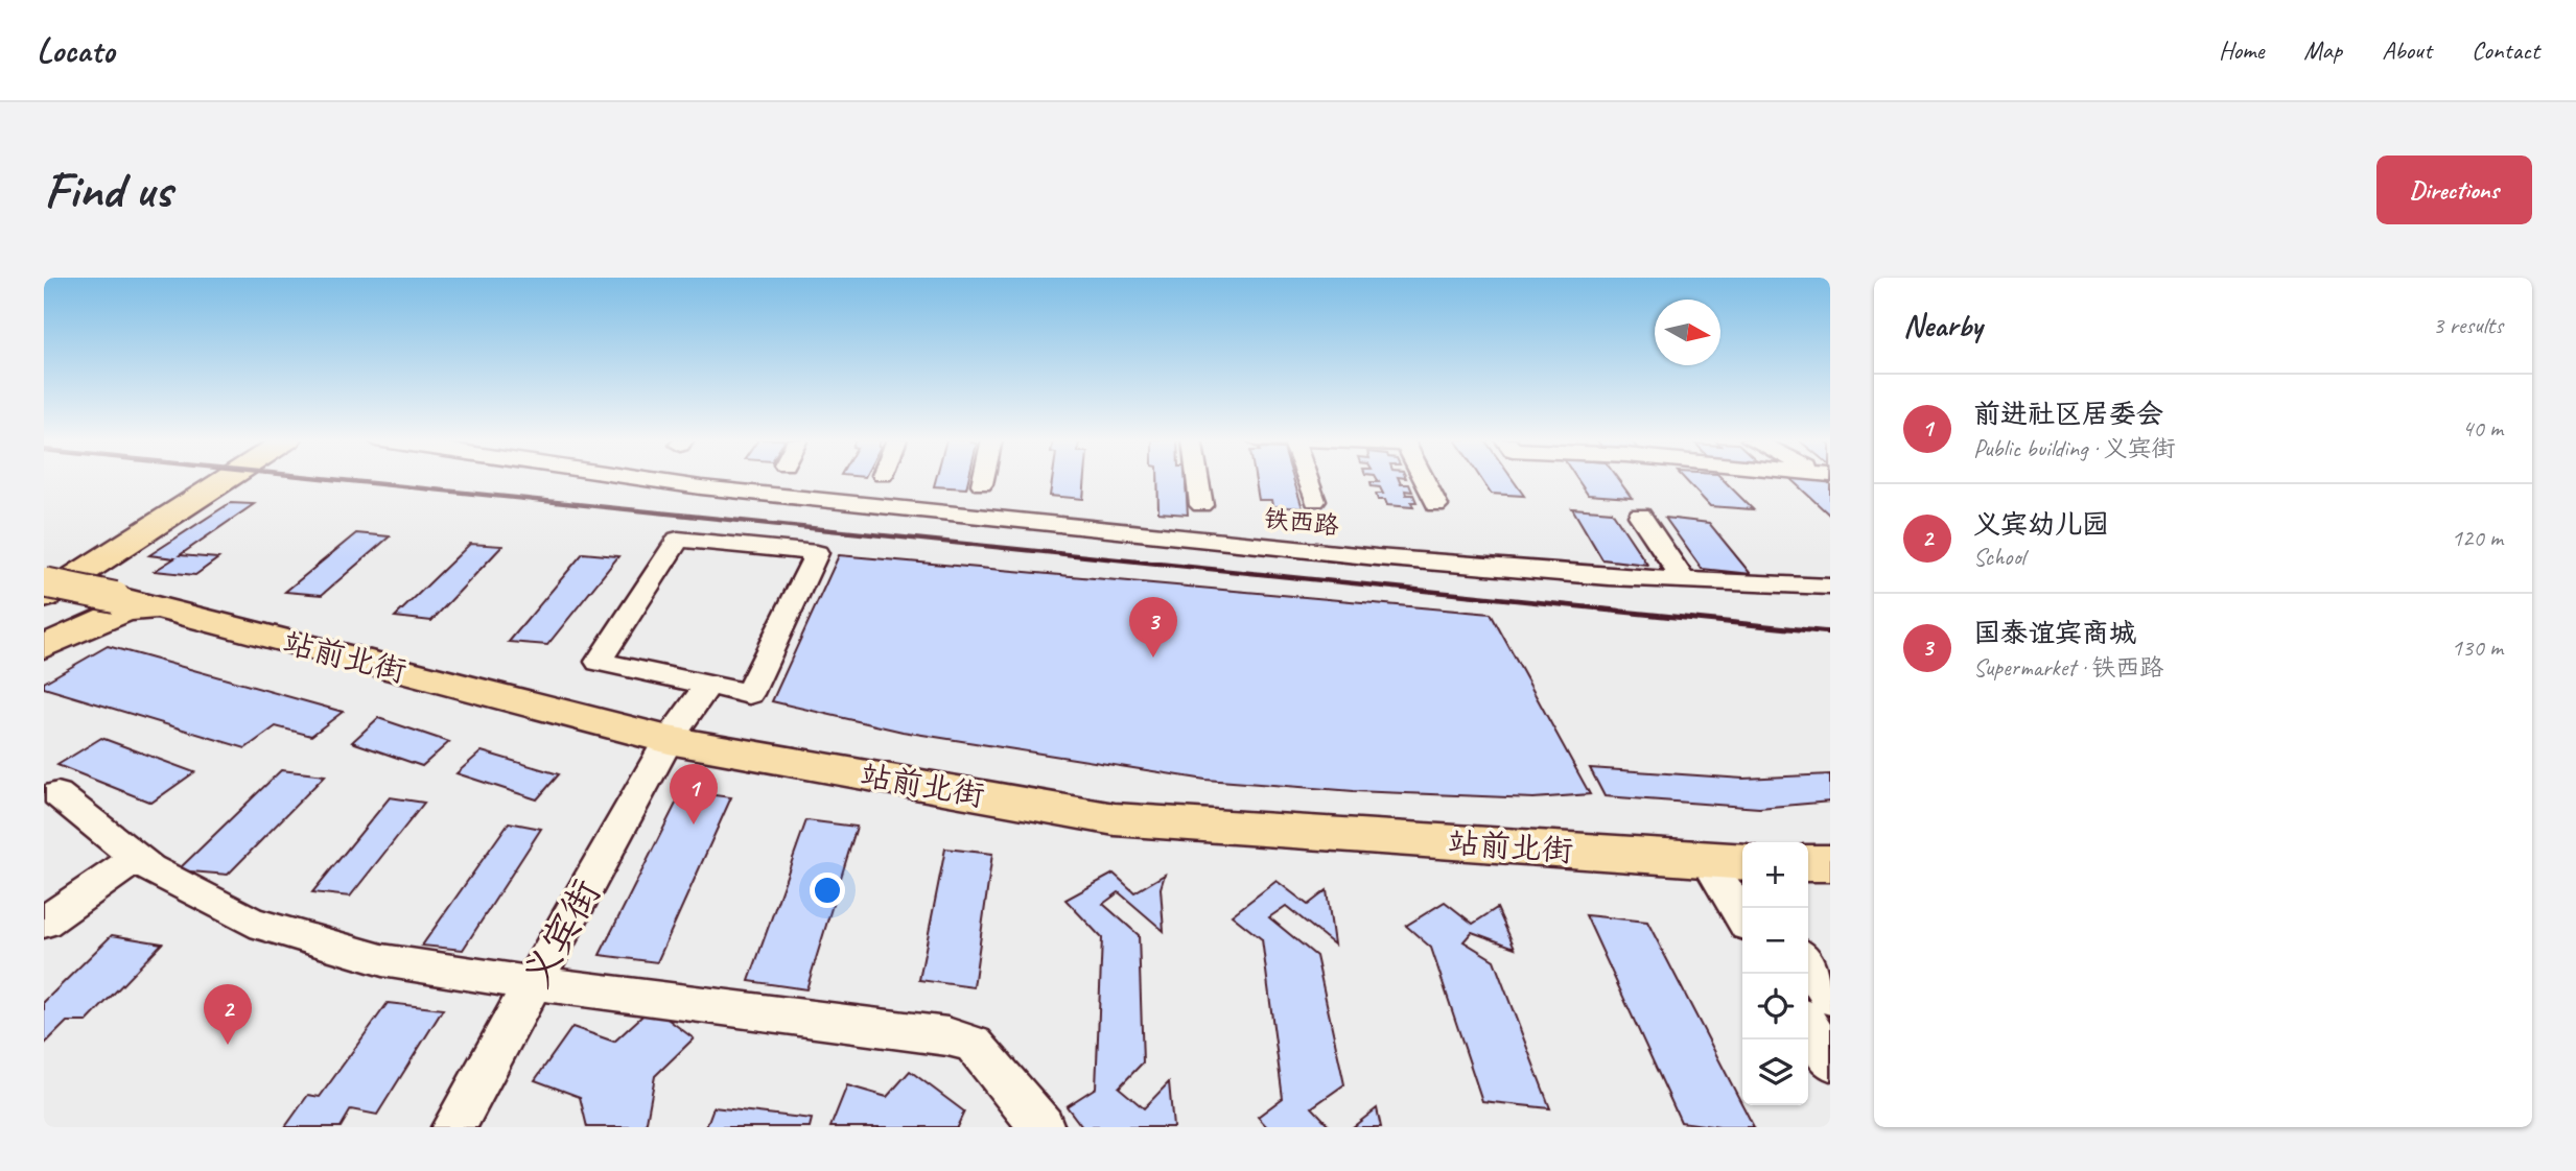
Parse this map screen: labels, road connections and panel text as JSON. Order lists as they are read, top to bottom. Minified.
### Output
{"streets":{"main road":["站前北街"],"street":["铁西路","义宾街"]},"crossings":[["站前北街","义宾街"]],"north":"right","page":{"header":"Locato","nav":["Home","Map","About","Contact"],"buttons":"Directions","title":"Find us","heading":["Nearby","3 results"],"list":[{"mark":"1","name":"前进社区居委会","note":"Public building · 义宾街","value":"40 m"},{"mark":"2","name":"义宾幼儿园","note":"School","value":"120 m"},{"mark":"3","name":"国泰谊宾商城","note":"Supermarket · 铁西路","value":"130 m"}],"pins":["3","1","2"],"map_buttons":["+","−"]}}
